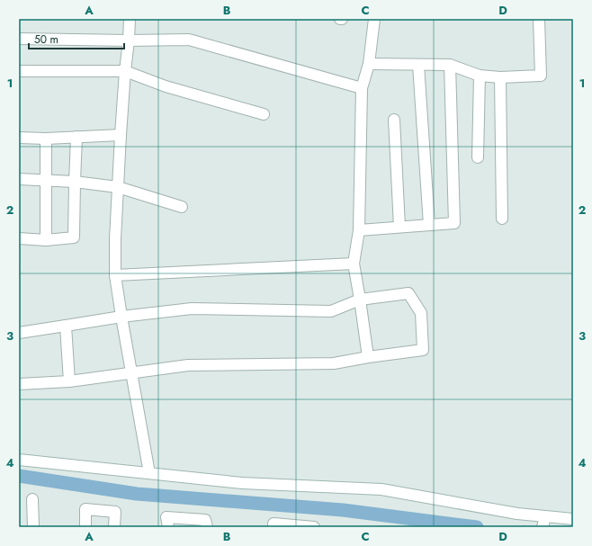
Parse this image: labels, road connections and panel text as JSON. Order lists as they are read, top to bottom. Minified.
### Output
{"scale_bar":"50 m","grid":{"columns":["A","B","C","D"],"rows":["1","2","3","4"]}}
